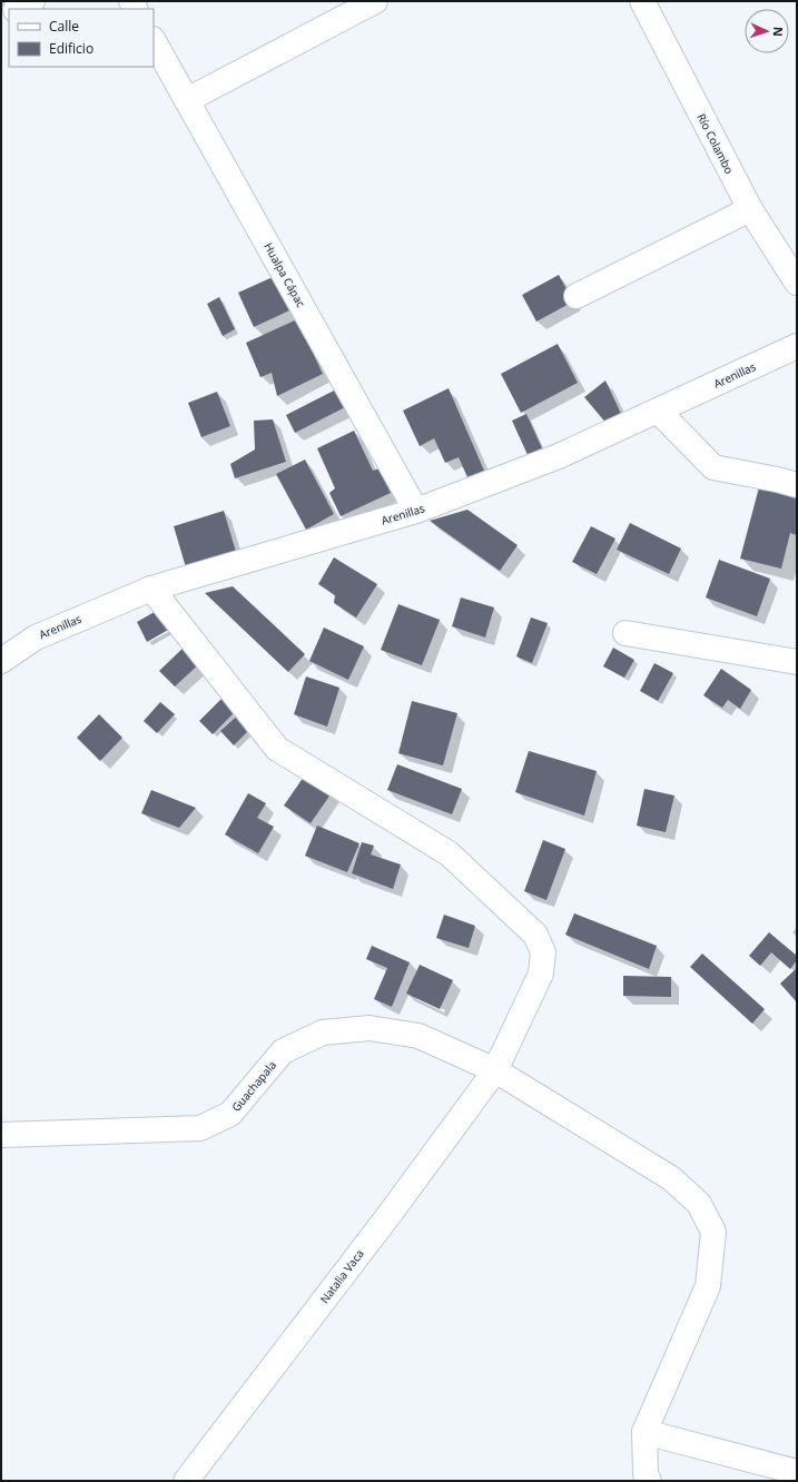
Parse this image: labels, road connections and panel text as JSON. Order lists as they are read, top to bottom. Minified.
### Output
{"streets":{"street":["Río Colambo","Hualpa Cápac","Arenillas","Guachapala","Natalia Vaca"]},"crossings":[["Hualpa Cápac","Arenillas"],["Arenillas","Natalia Vaca"],["Guachapala","Natalia Vaca"]],"legend":["Calle","Edificio"],"north":"right"}
